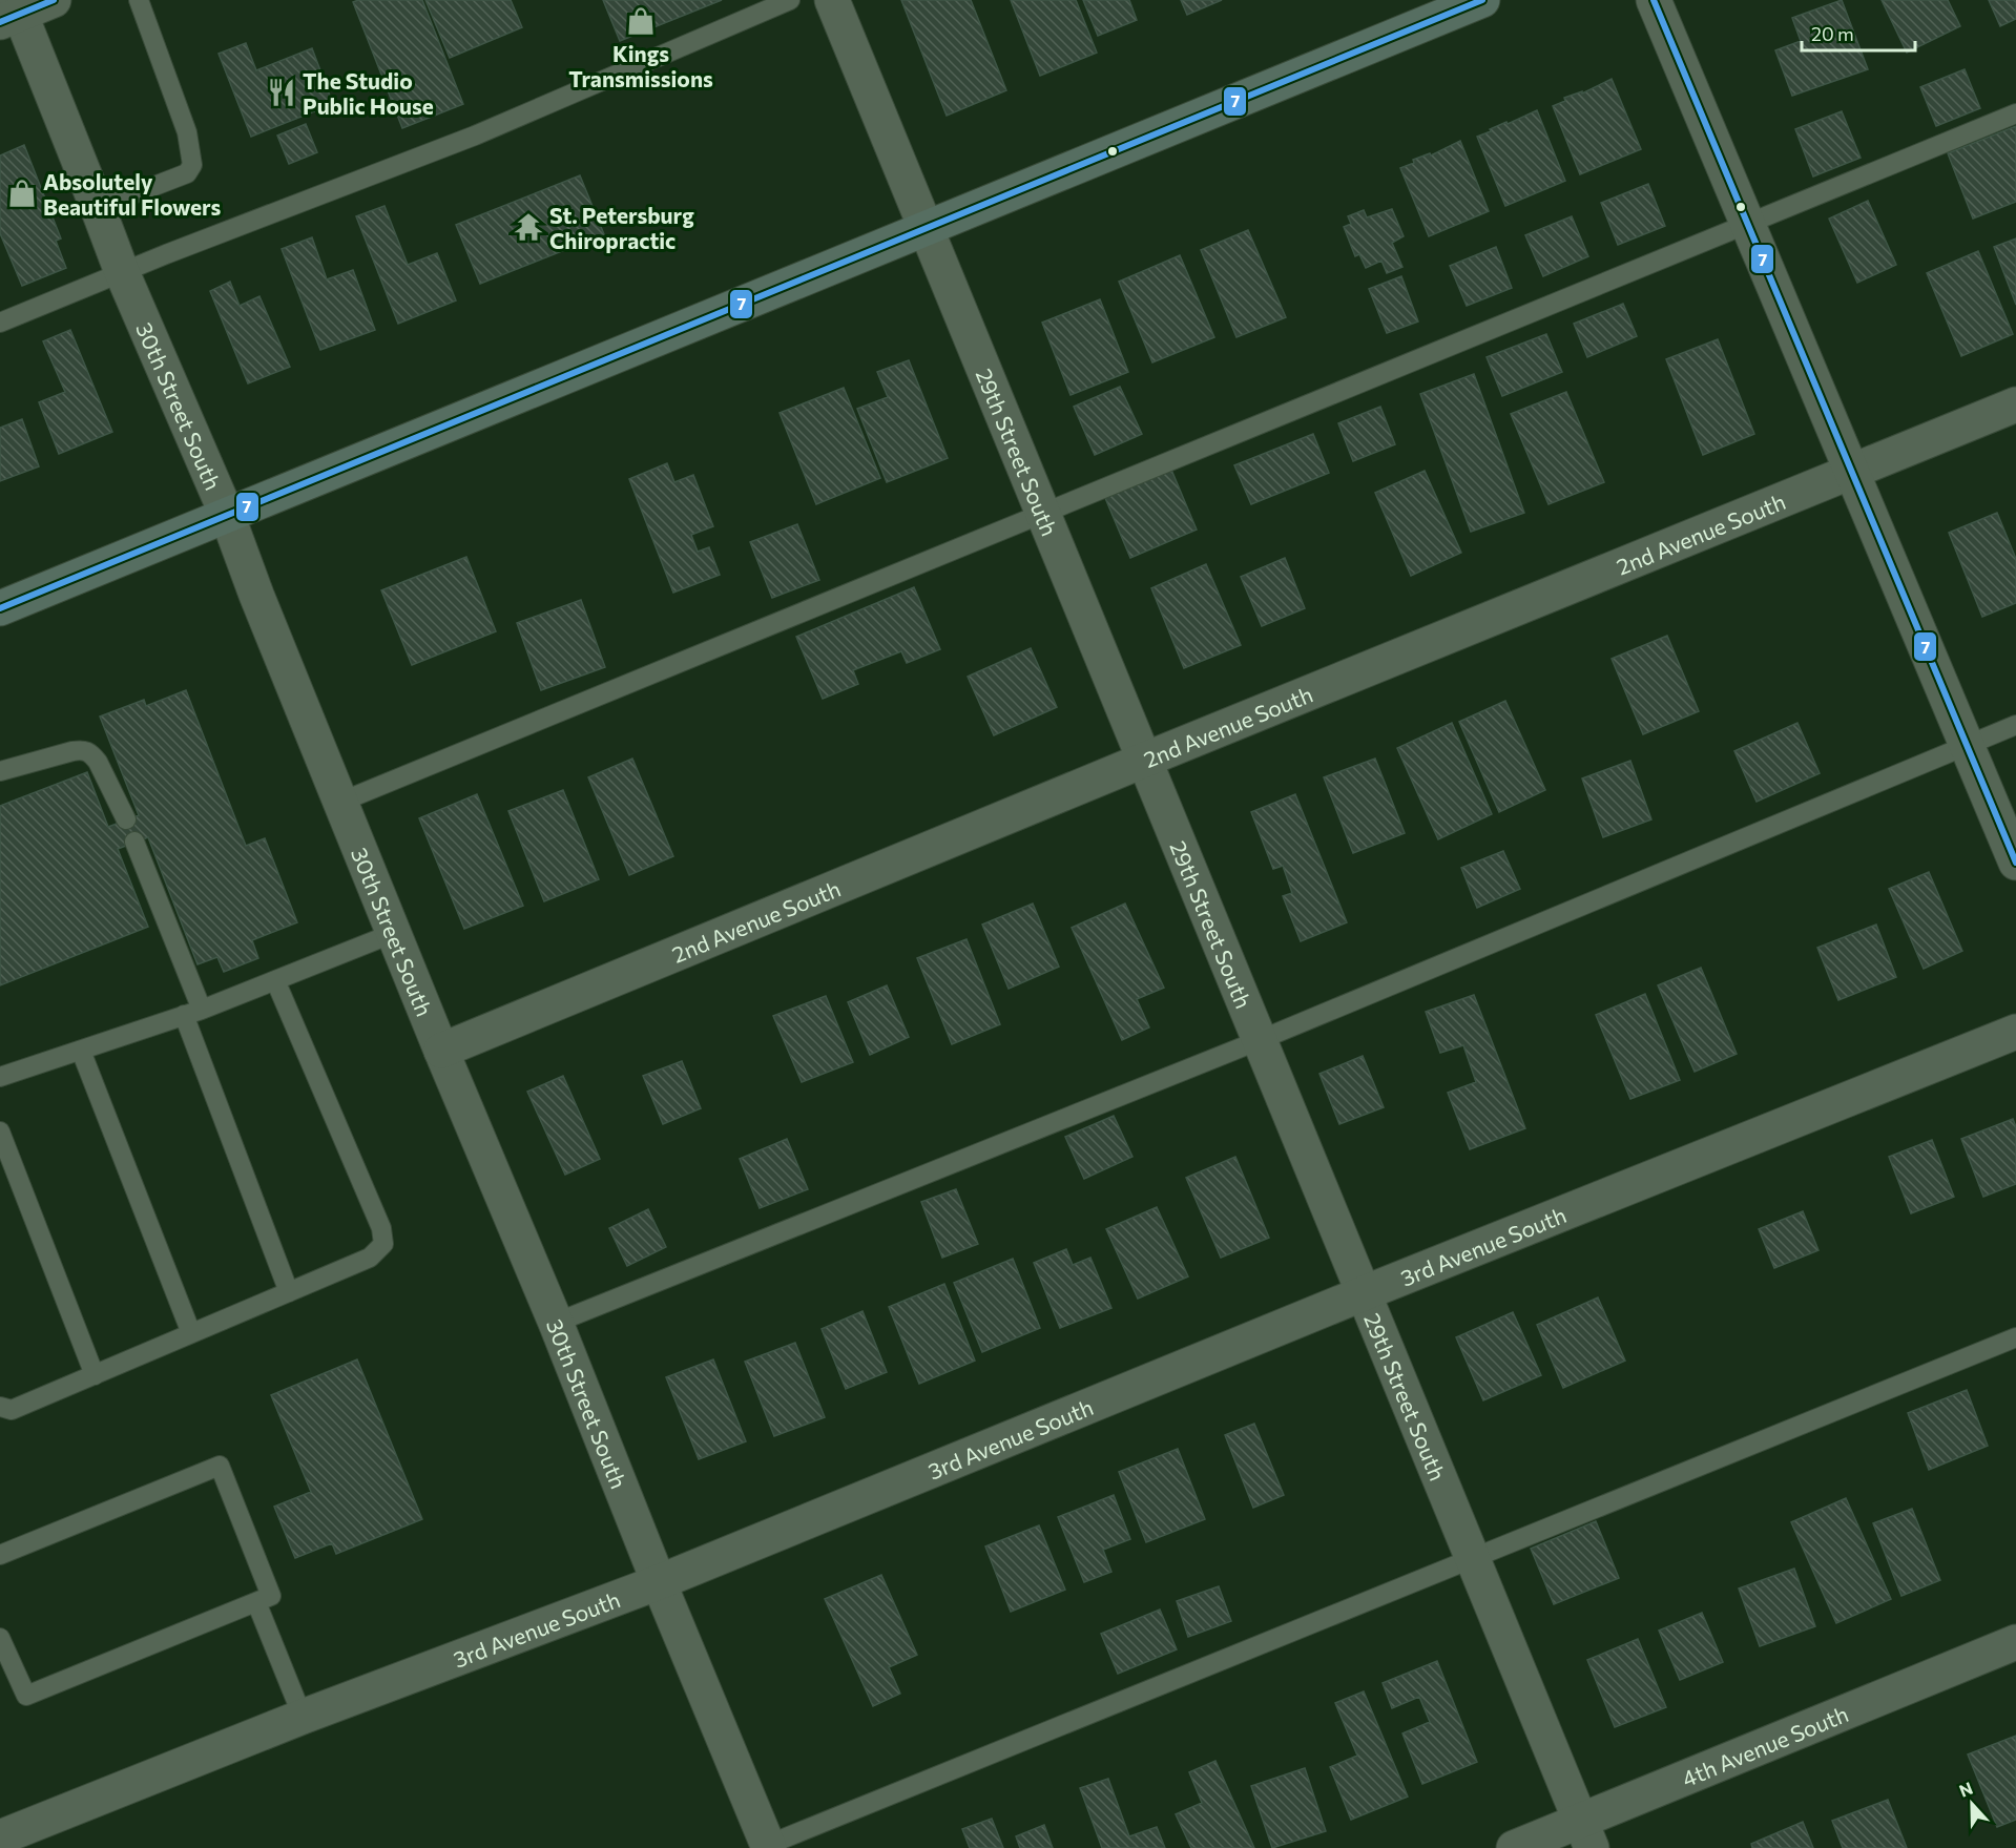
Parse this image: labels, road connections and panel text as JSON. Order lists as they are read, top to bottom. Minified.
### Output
{"streets":{"street":["30th Street South","29th Street South","2nd Avenue South","3rd Avenue South","4th Avenue South"]},"crossings":[["30th Street South","2nd Avenue South"],["30th Street South","3rd Avenue South"],["29th Street South","2nd Avenue South"],["29th Street South","3rd Avenue South"],["29th Street South","4th Avenue South"]],"places":{"shop":["Kings Transmissions","Absolutely Beautiful Flowers"],"restaurant":["The Studio Public House"],"temple":["St. Petersburg Chiropractic"]},"lines":["transit line 7"],"scale_bar":"20 m","north":"top"}
